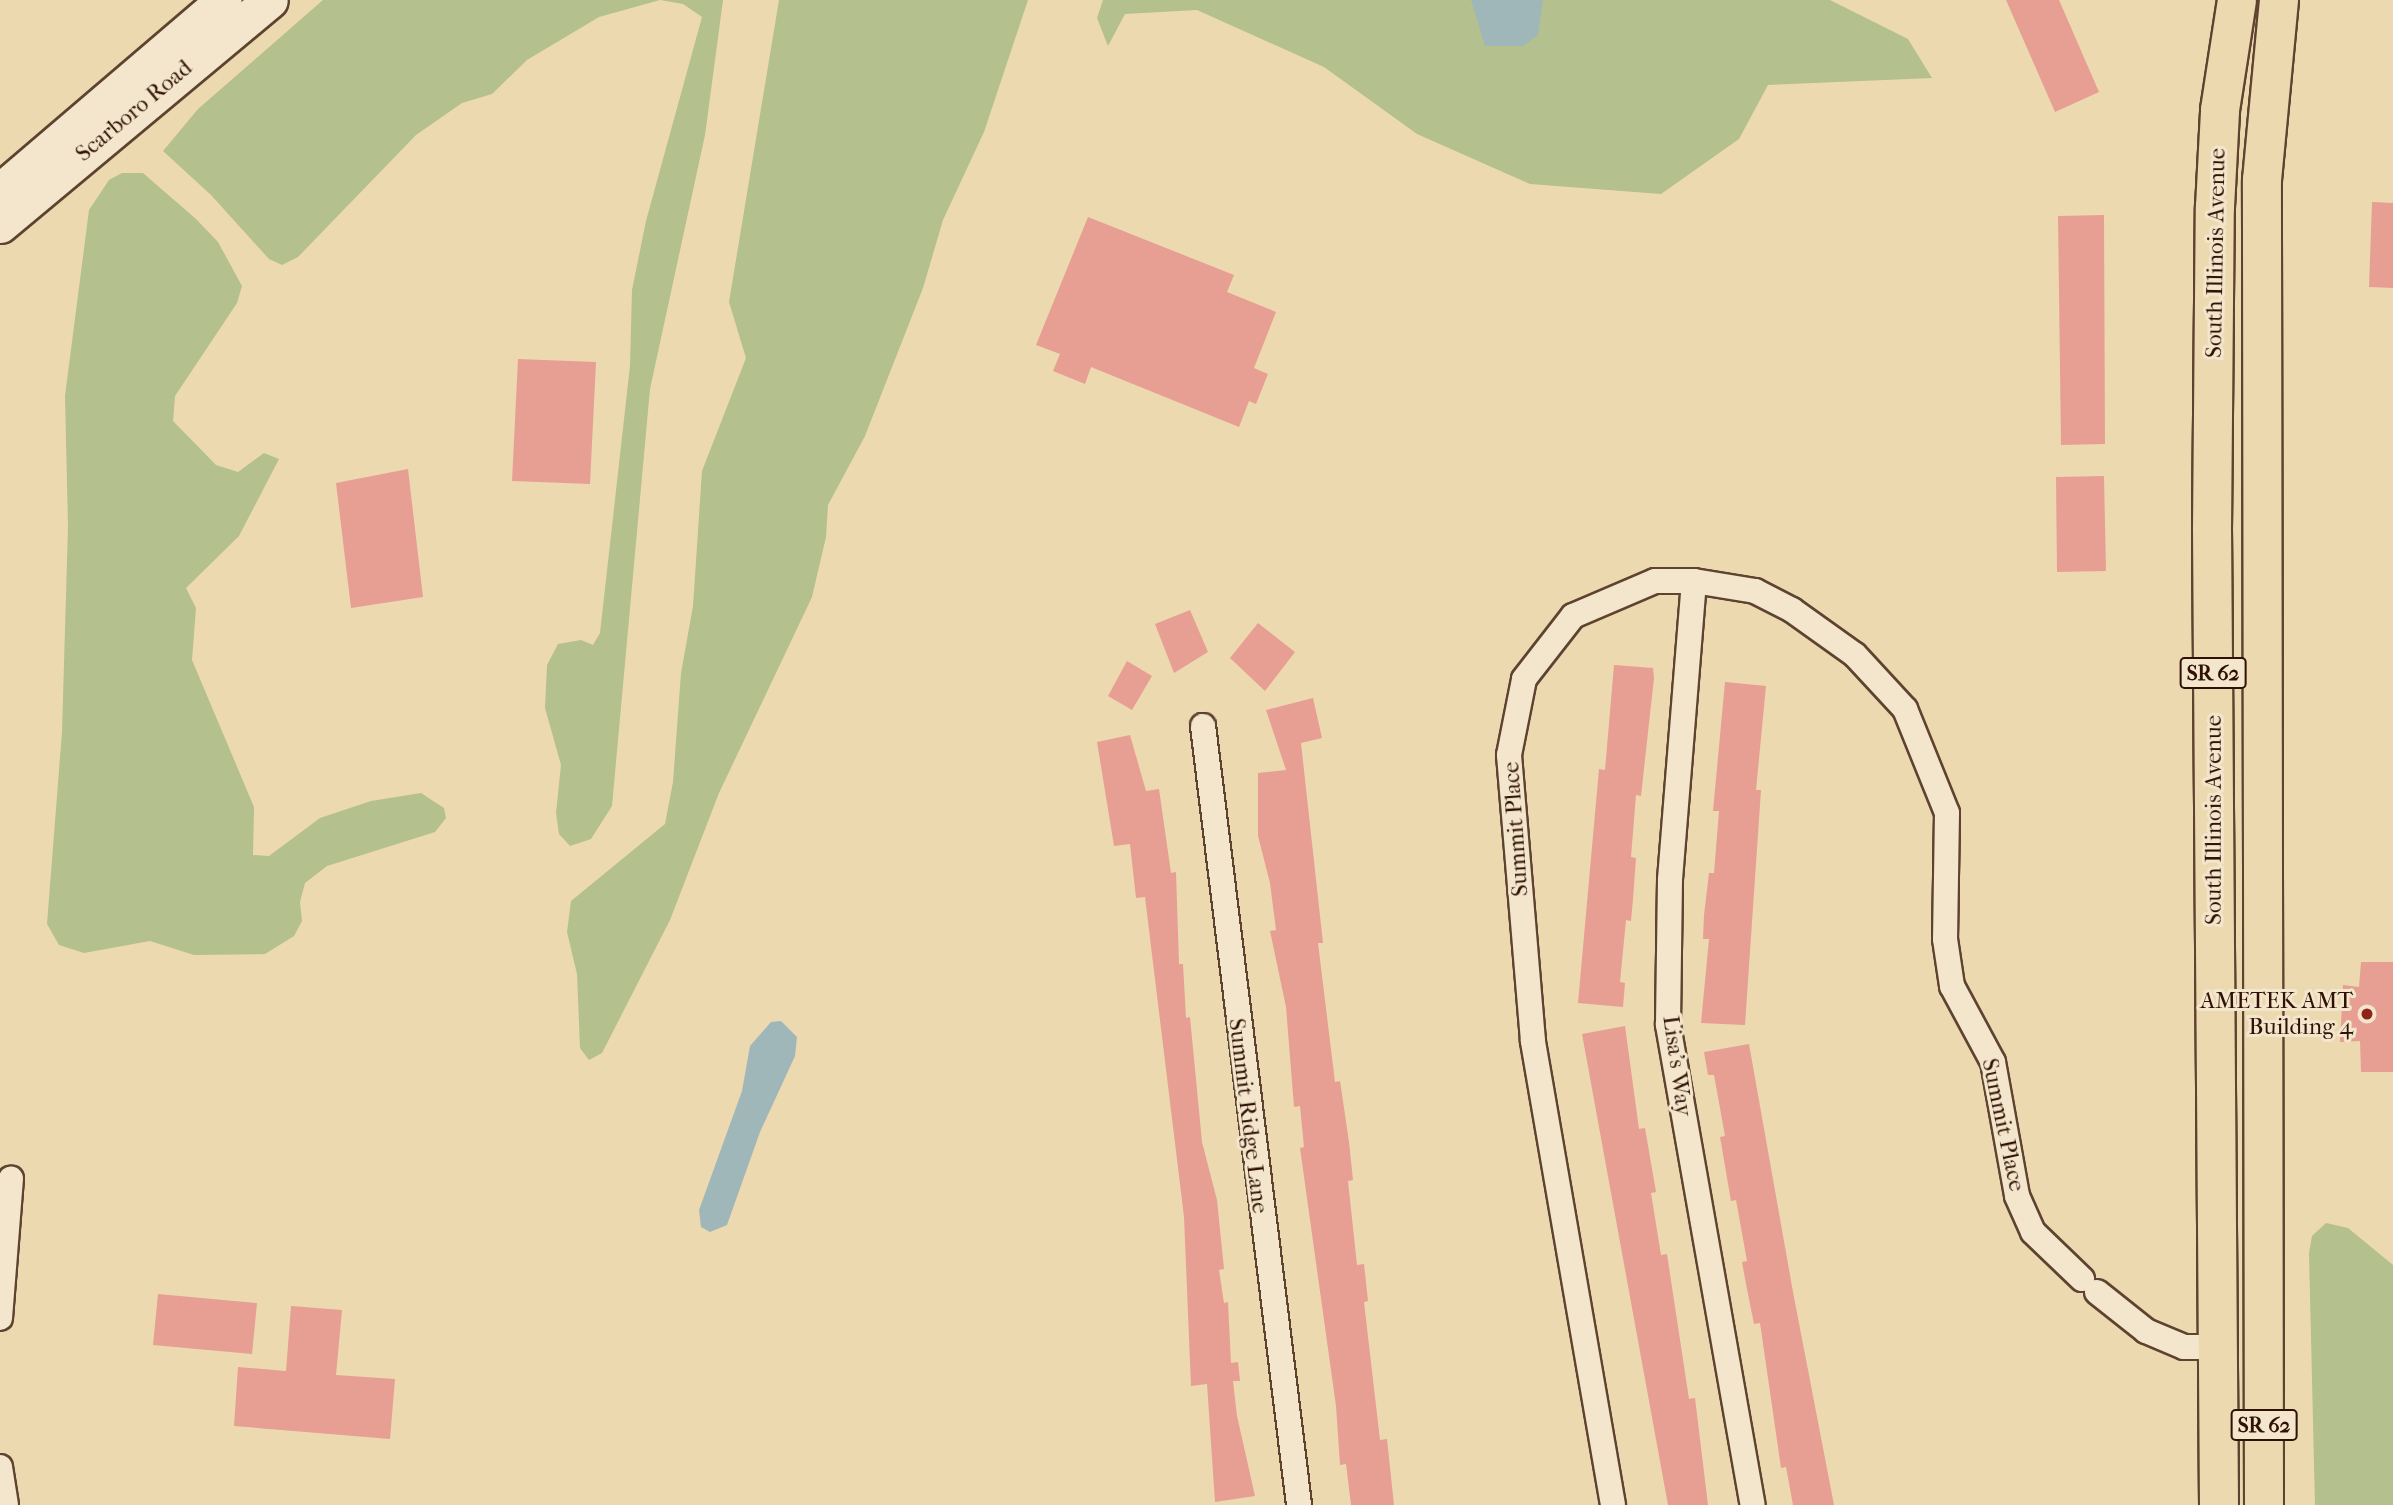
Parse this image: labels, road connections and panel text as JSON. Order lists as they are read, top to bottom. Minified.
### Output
{"streets":{"highway":["South Illinois Avenue","SR 62"],"main road":["Scarboro Road"],"street":["Summit Place","Lisa's Way","Summit Ridge Lane"]},"crossings":[["South Illinois Avenue","SR 62"],["South Illinois Avenue","Summit Place"],["SR 62","Summit Place"],["Summit Place","Lisa's Way"]],"places":["AMETEK AMT Building 4"]}
